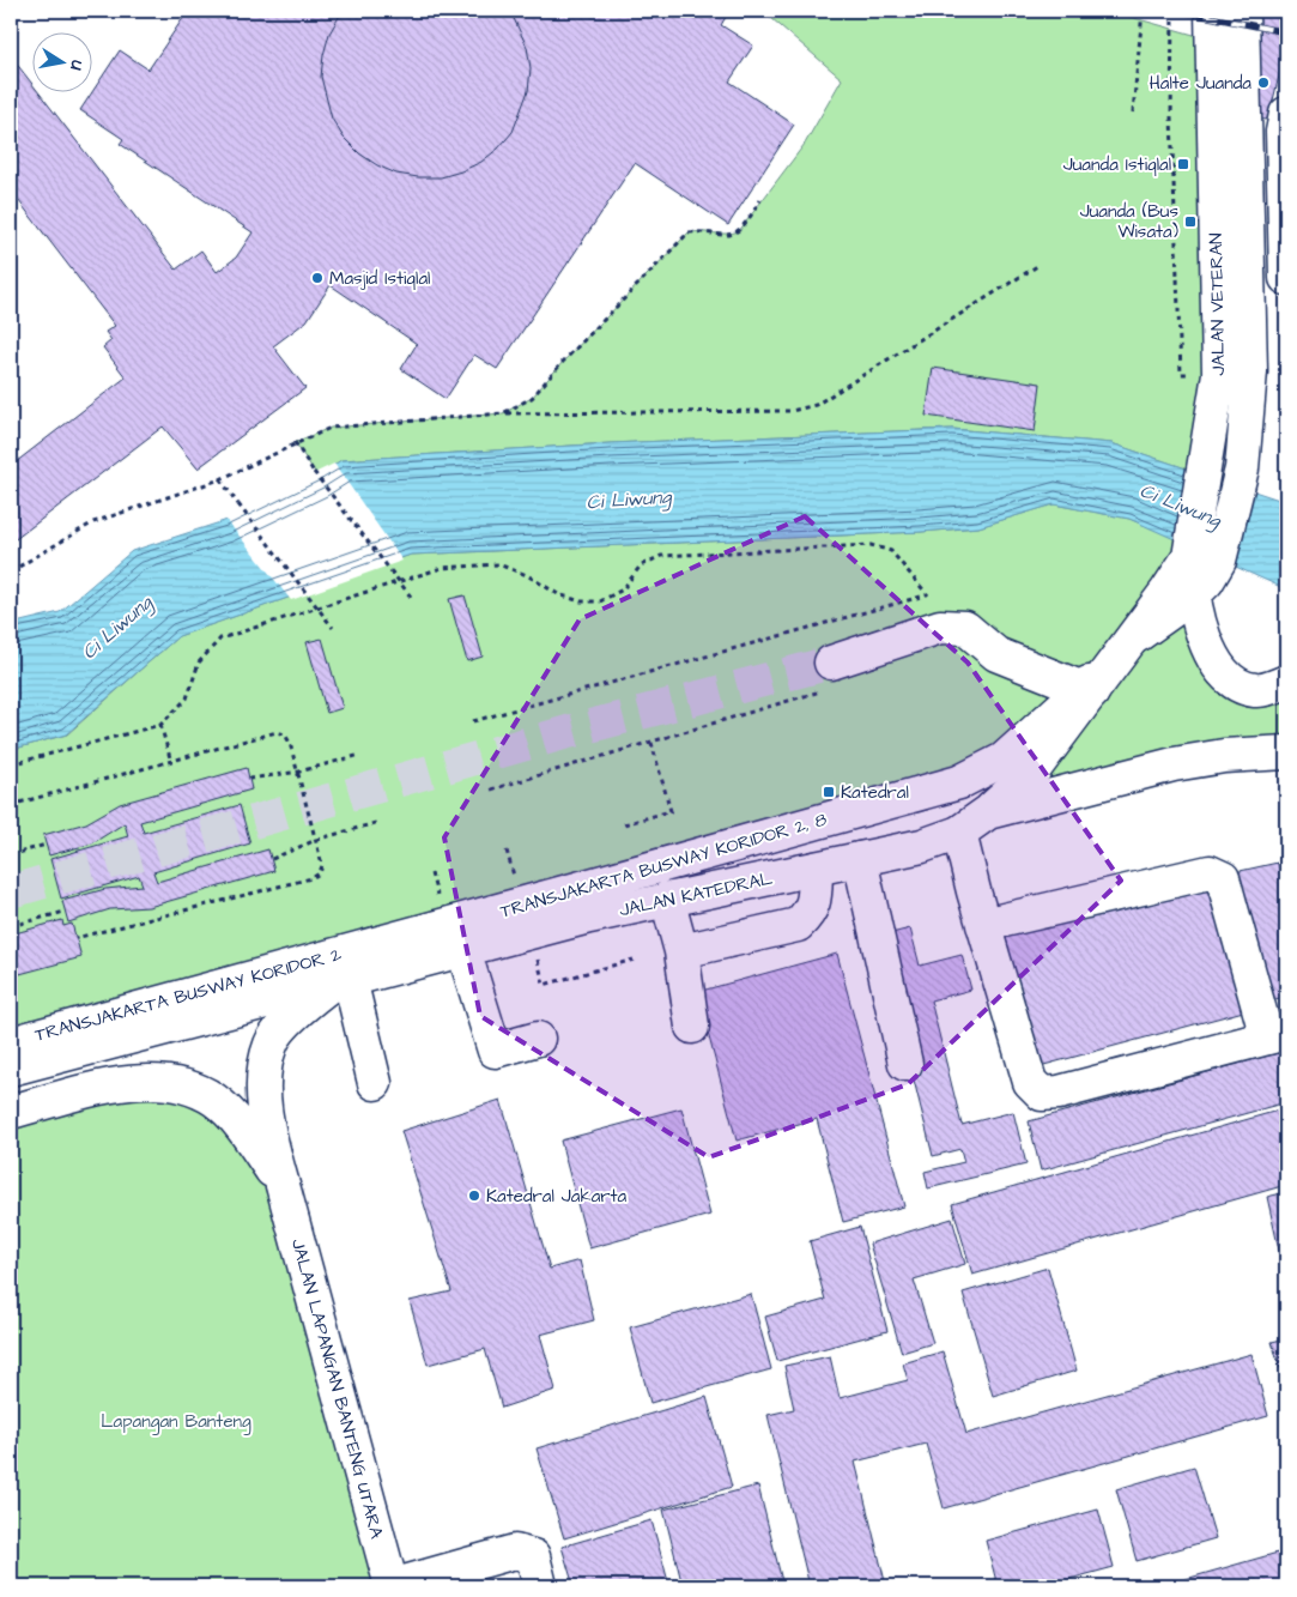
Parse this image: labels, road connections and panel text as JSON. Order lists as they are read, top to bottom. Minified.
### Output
{"streets":{"main road":["JALAN VETERAN","TRANSJAKARTA BUSWAY KORIDOR 2, 8","JALAN KATEDRAL","TRANSJAKARTA BUSWAY KORIDOR 2","JALAN LAPANGAN BANTENG UTARA"]},"crossings":[["JALAN VETERAN","TRANSJAKARTA BUSWAY KORIDOR 2, 8"],["JALAN VETERAN","JALAN KATEDRAL"],["TRANSJAKARTA BUSWAY KORIDOR 2, 8","TRANSJAKARTA BUSWAY KORIDOR 2"],["JALAN KATEDRAL","JALAN LAPANGAN BANTENG UTARA"]],"water":["Ci Liwung"],"parks":["Lapangan Banteng"],"places":{"other":["Halte Juanda","Masjid Istiqlal","Katedral Jakarta"],"transit":["Juanda Istiqlal","Juanda (Bus Wisata)","Katedral"]},"north":"right"}
